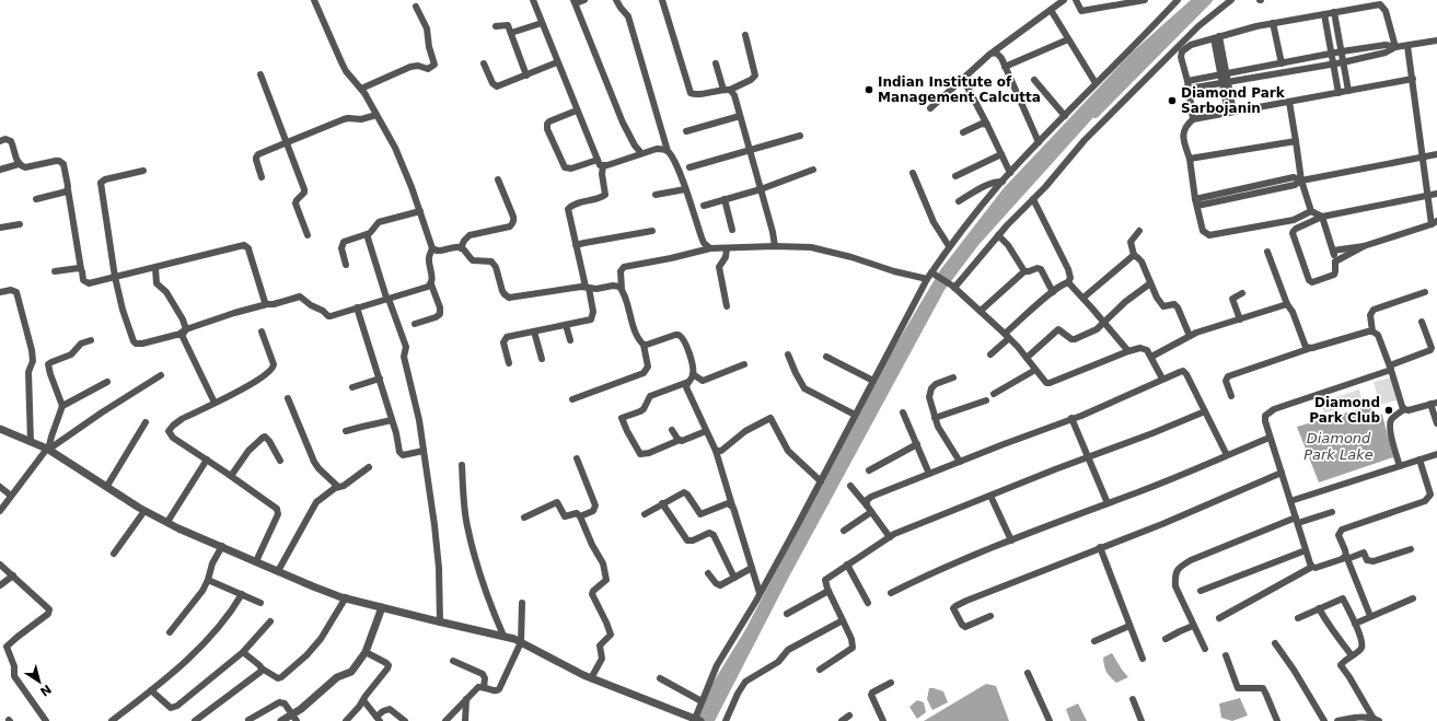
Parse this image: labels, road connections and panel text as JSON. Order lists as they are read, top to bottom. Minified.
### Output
{"water":["Diamond Park Lake"],"places":["Indian Institute of Management Calcutta","Diamond Park Sarbojanin","Diamond Park Club"],"north":"bottom right"}
